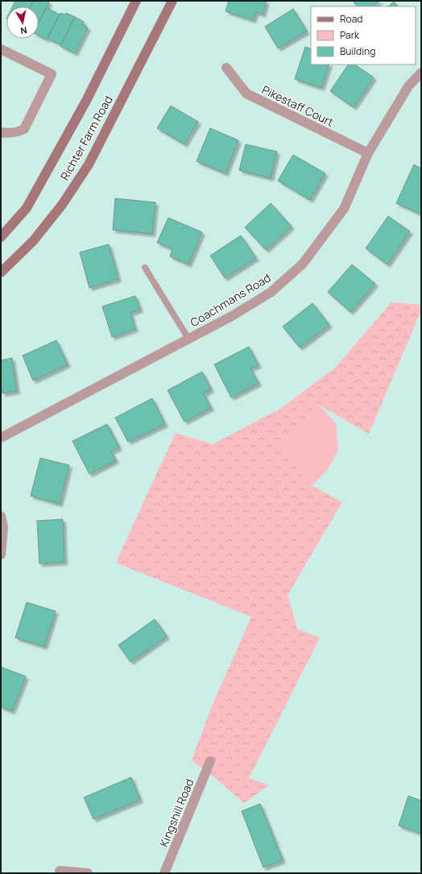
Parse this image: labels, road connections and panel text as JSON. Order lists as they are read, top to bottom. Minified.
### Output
{"streets":{"main road":["Richter Farm Road"],"street":["Pikestaff Court","Coachmans Road","Kingshill Road"]},"crossings":[["Pikestaff Court","Coachmans Road"]],"legend":["Road","Park","Building"],"north":"bottom"}
